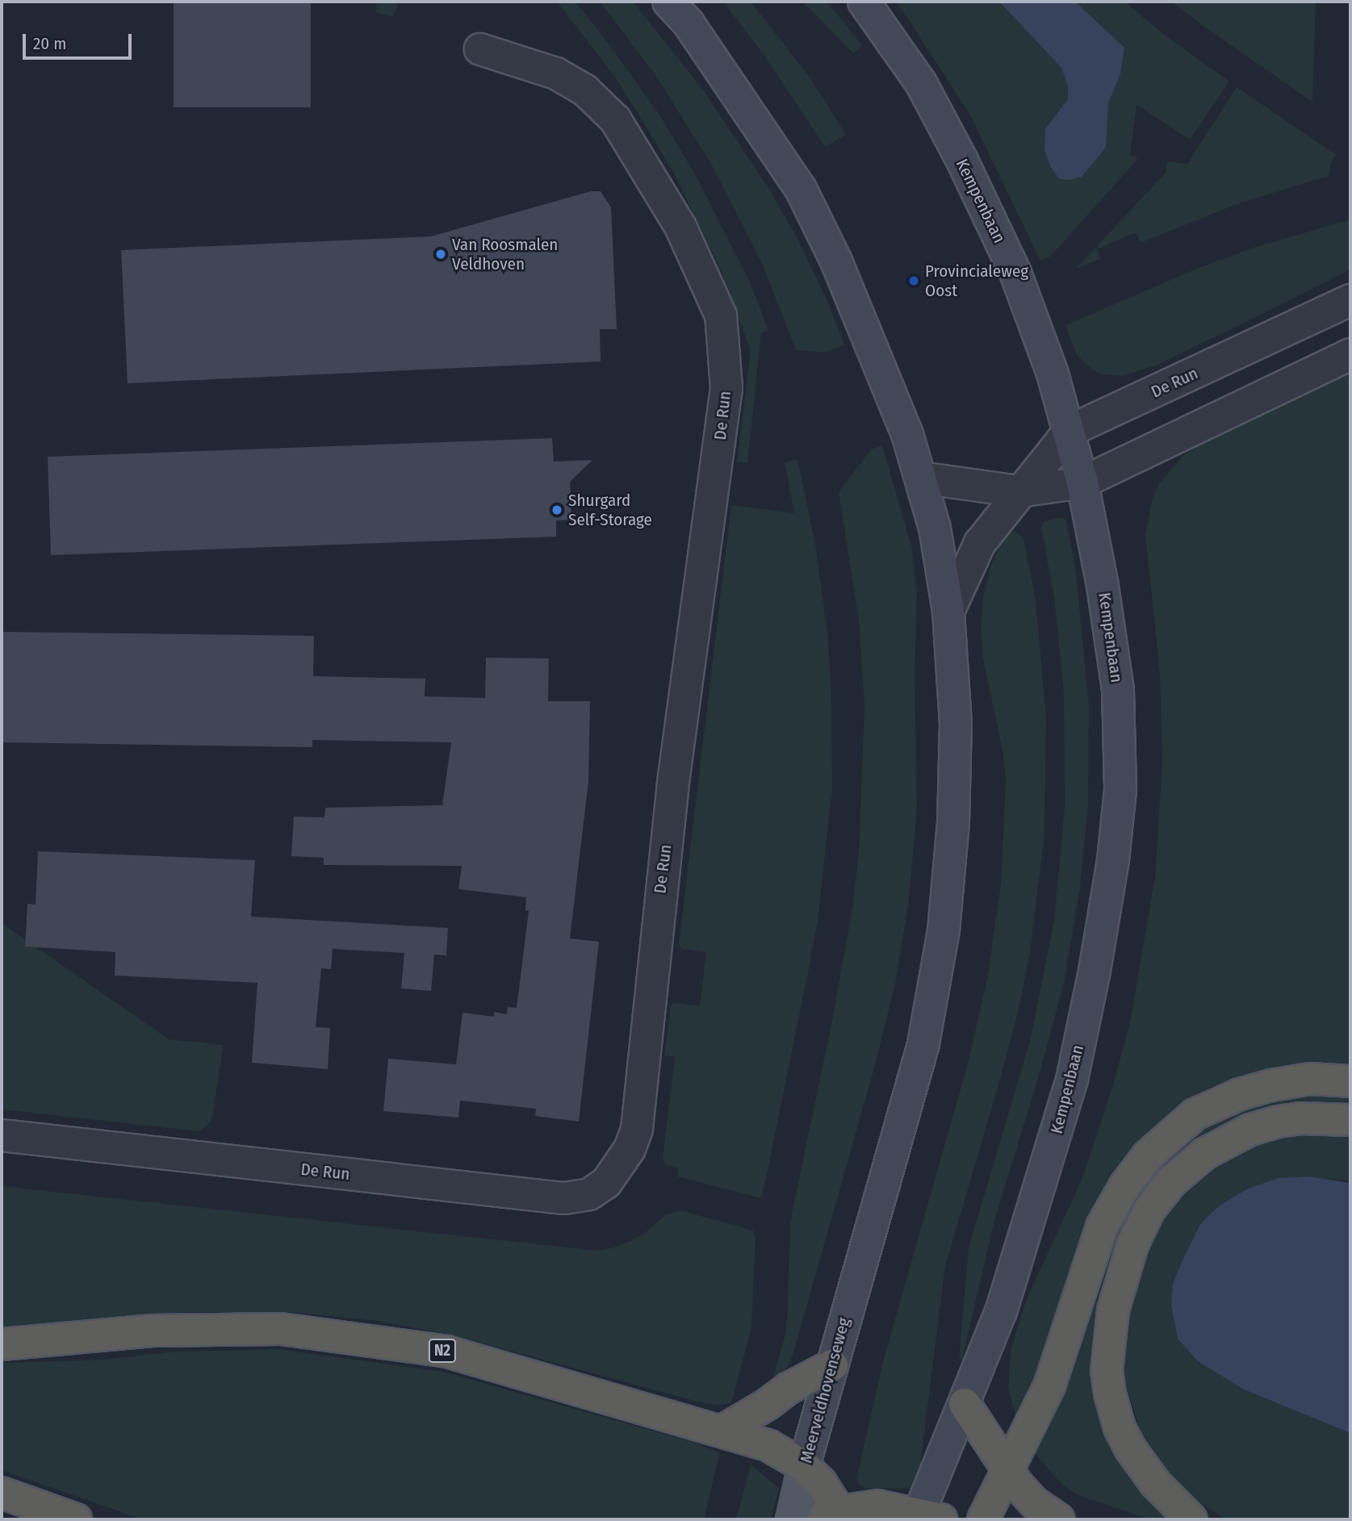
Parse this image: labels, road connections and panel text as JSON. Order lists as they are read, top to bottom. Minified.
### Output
{"streets":{"highway":["N2"],"main road":["Kempenbaan","Meerveldhovenseweg"],"street":["De Run"]},"crossings":[["Kempenbaan","De Run"],["De Run","Meerveldhovenseweg"],["N2","Meerveldhovenseweg"]],"places":["Van Roosmalen Veldhoven","Provincialeweg Oost","Shurgard Self-Storage"],"scale_bar":"20 m"}
